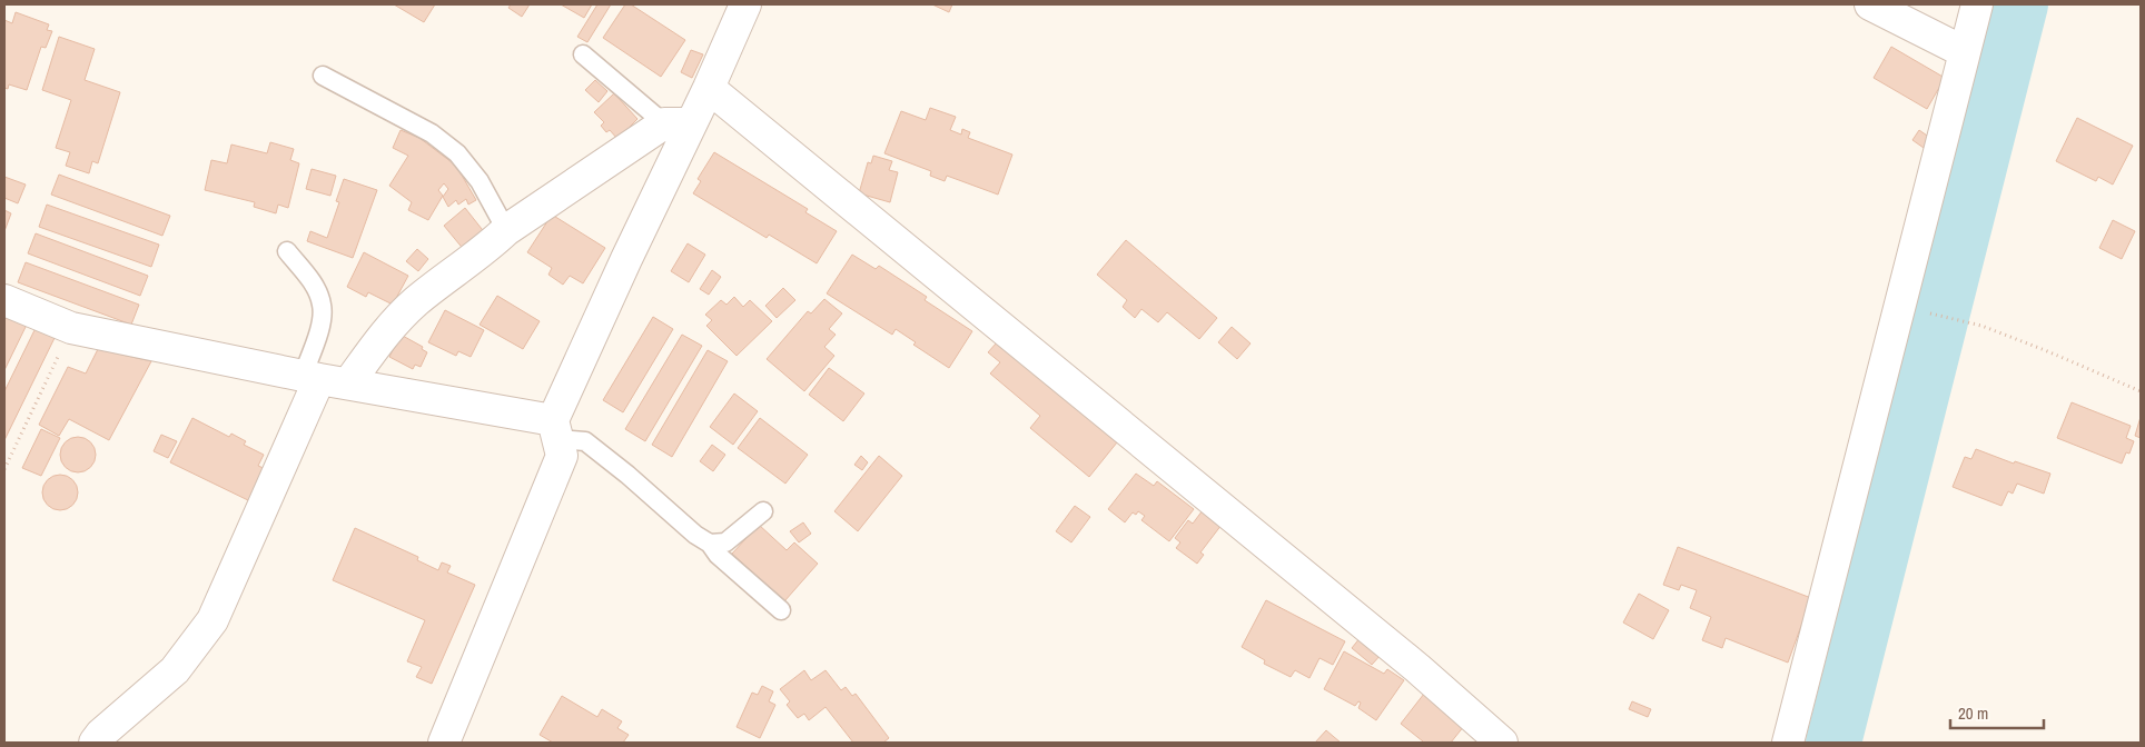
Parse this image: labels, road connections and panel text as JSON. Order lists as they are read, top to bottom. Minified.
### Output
{"scale_bar":"20 m"}
